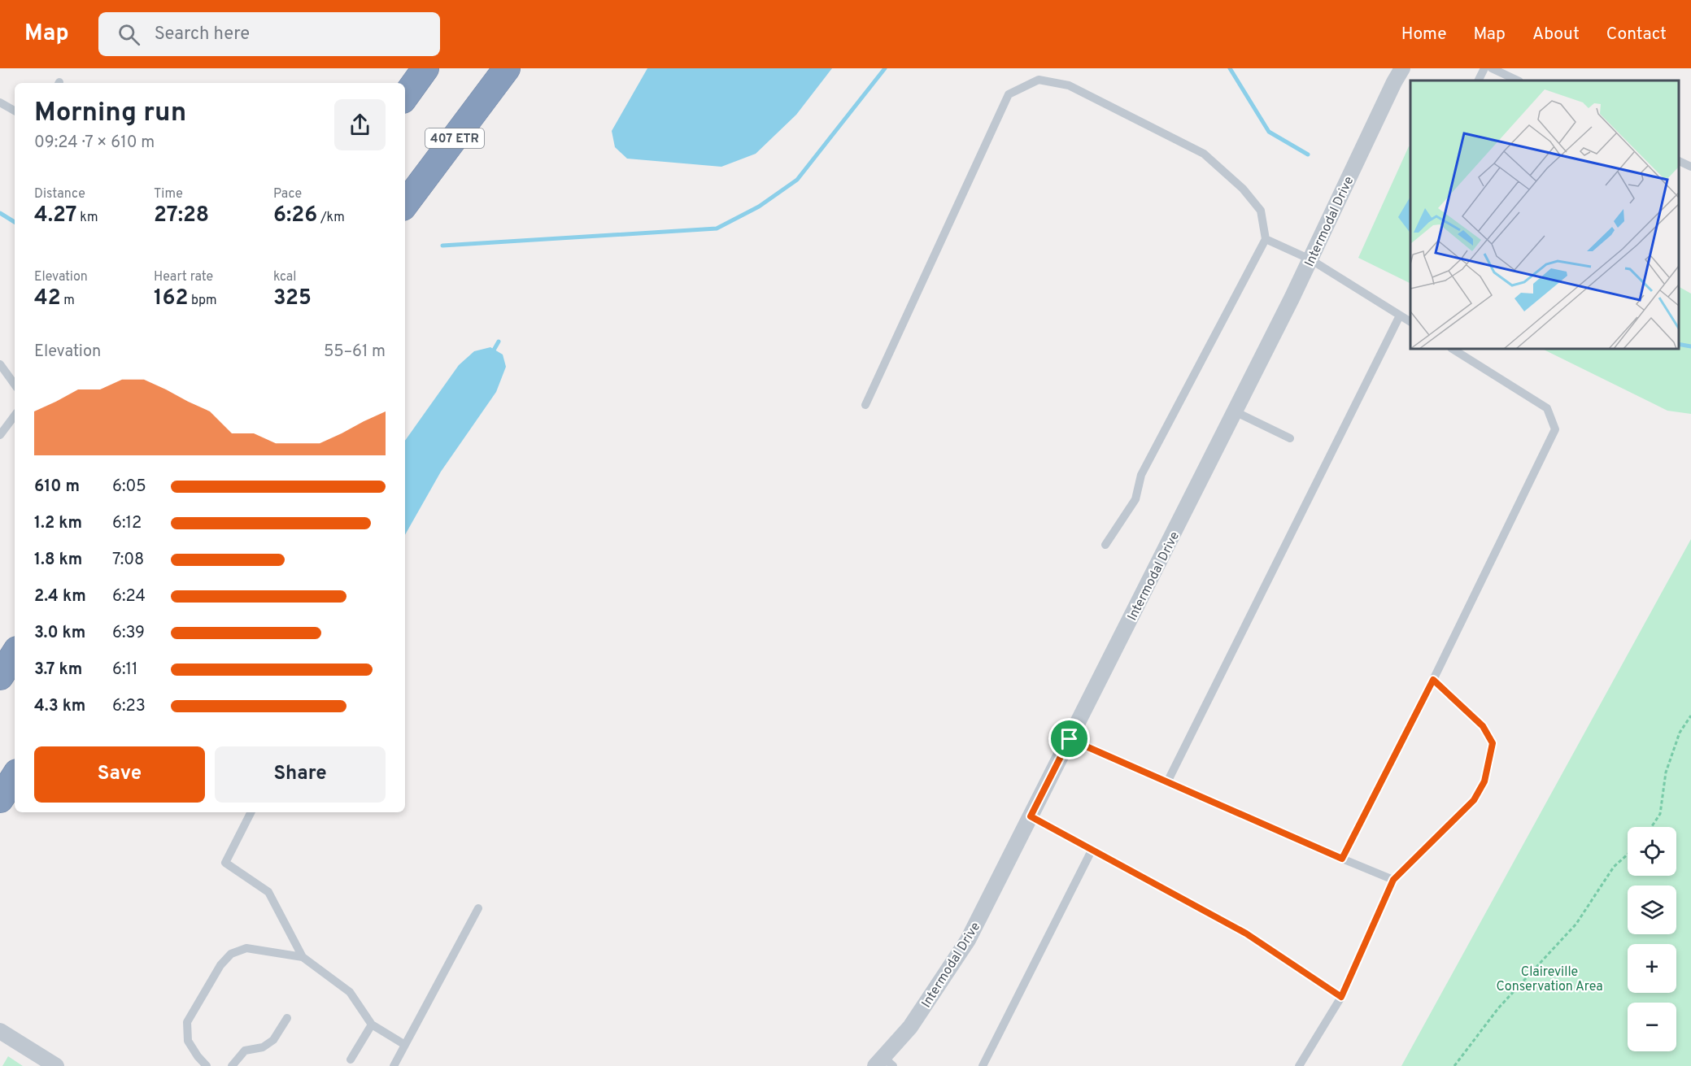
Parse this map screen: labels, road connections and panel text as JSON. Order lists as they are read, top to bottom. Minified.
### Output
{"streets":{"highway":["407 ETR"],"street":["Intermodal Drive"]},"parks":["Claireville Conservation Area"],"page":{"header":"Map","search":"Search here","nav":["Home","Map","About","Contact"],"heading":["Morning run","09:24 · 7 × 610 m"],"stats":[["Distance","4.27 km"],["Time","27:28"],["Pace","6:26 /km"],["Elevation","42 m"],["Heart rate","162 bpm"],["kcal","325"]],"chart":["Elevation","55–61 m"],"list":[{"name":"610 m","note":"6:05"},{"name":"1.2 km","note":"6:12"},{"name":"1.8 km","note":"7:08"},{"name":"2.4 km","note":"6:24"},{"name":"3.0 km","note":"6:39"},{"name":"3.7 km","note":"6:11"},{"name":"4.3 km","note":"6:23"}],"buttons":["Save","Share"],"map_buttons":["+","−"]}}
